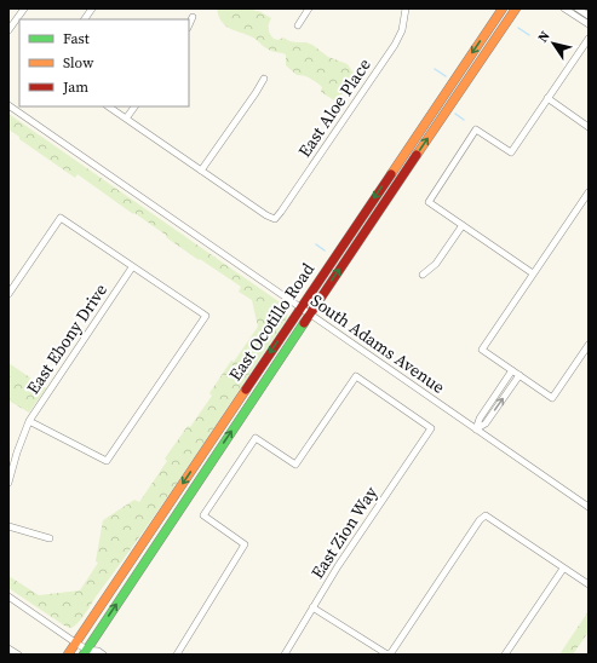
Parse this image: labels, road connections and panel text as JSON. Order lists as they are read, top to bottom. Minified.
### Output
{"streets":{"main road":["East Ocotillo Road"],"street":["East Aloe Place","East Ebony Drive","South Adams Avenue","East Zion Way"]},"crossings":[["East Ocotillo Road","South Adams Avenue"]],"legend":["Fast","Slow","Jam"],"north":"top left"}
